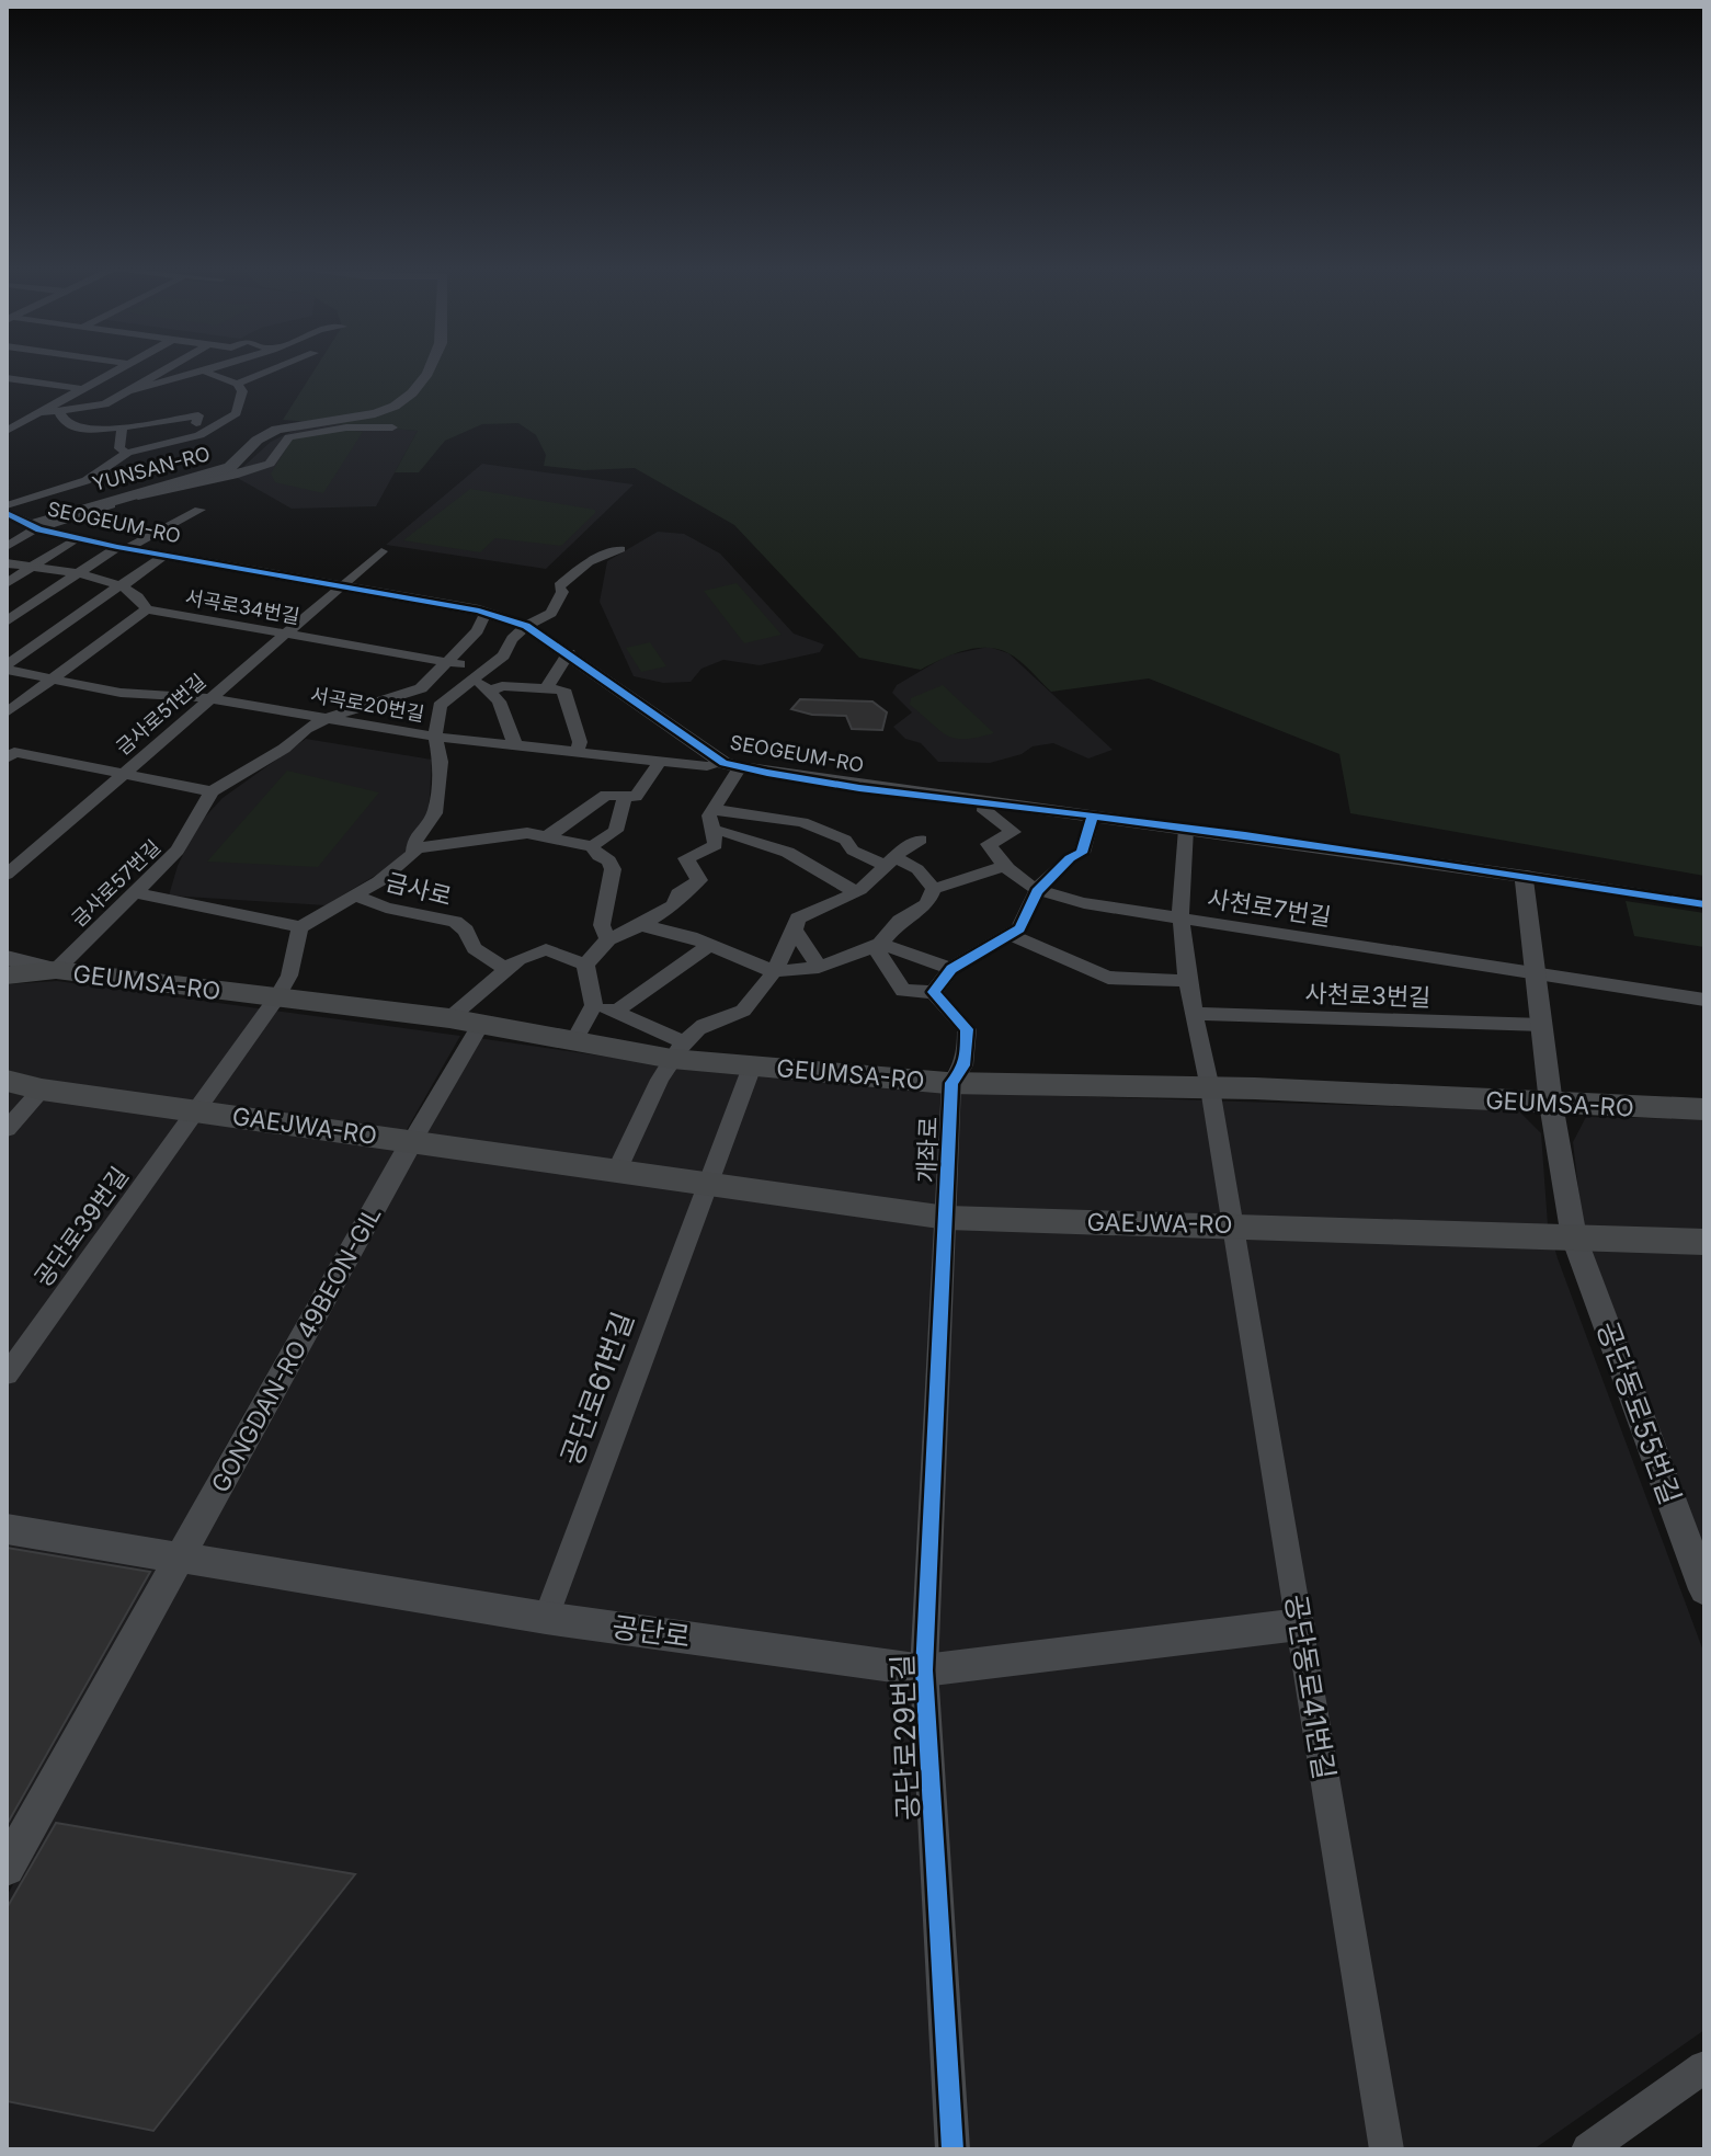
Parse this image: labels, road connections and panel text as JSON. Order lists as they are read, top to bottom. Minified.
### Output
{"streets":{"main road":["GEUMSA-RO","GAEJWA-RO"],"street":["YUNSAN-RO","SEOGEUM-RO","서곡로34번길","서곡로20번길","금사로51번길","금사로57번길","금사로","사천로7번길","사천로3번길","개좌로","공단로39번길","GONGDAN-RO 49BEON-GIL","공단로61번길","공단동로55번길","공단로","공단동로41번길","공단로29번길"]},"crossings":[["YUNSAN-RO","SEOGEUM-RO"],["SEOGEUM-RO","서곡로20번길"],["SEOGEUM-RO","금사로51번길"],["SEOGEUM-RO","금사로57번길"],["SEOGEUM-RO","공단동로55번길"],["서곡로34번길","금사로51번길"],["서곡로34번길","금사로57번길"],["서곡로20번길","금사로51번길"],["서곡로20번길","금사로57번길"],["금사로57번길","GEUMSA-RO"],["사천로7번길","공단동로55번길"],["GEUMSA-RO","GAEJWA-RO"],["GEUMSA-RO","개좌로"],["GEUMSA-RO","공단동로55번길"],["사천로3번길","공단동로55번길"],["GAEJWA-RO","개좌로"],["GAEJWA-RO","공단로39번길"],["GAEJWA-RO","GONGDAN-RO 49BEON-GIL"],["GAEJWA-RO","공단로61번길"],["GAEJWA-RO","공단동로55번길"],["GAEJWA-RO","공단동로41번길"],["GAEJWA-RO","공단로29번길"],["개좌로","공단로29번길"],["GONGDAN-RO 49BEON-GIL","공단로"],["공단로61번길","공단로"],["공단로","공단동로41번길"],["공단로","공단로29번길"]]}
